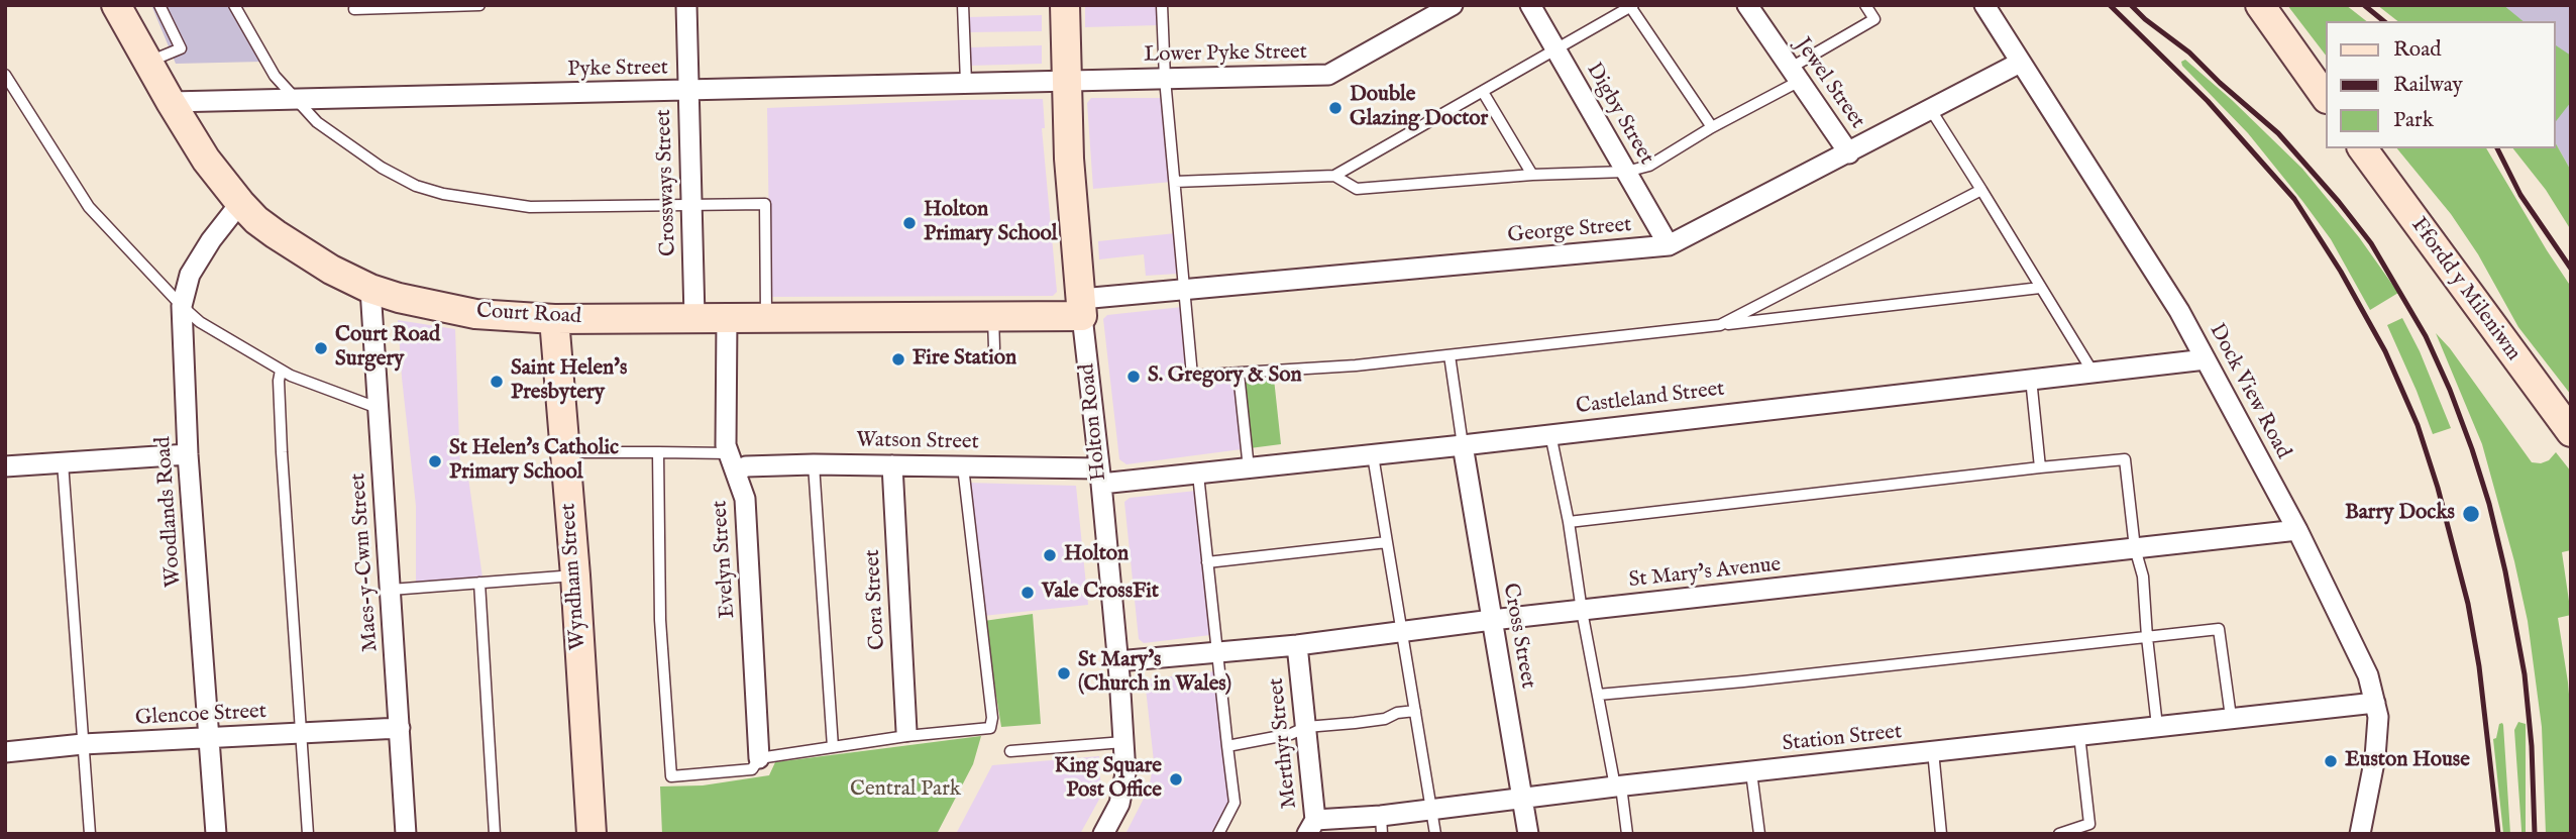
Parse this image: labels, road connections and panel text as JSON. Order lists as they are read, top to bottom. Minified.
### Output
{"streets":{"street":["Lower Pyke Street","Pyke Street","Jewel Street","Digby Street","Crossways Street","George Street","Ffordd y Mileniwm","Court Road","Dock View Road","Castleland Street","Holton Road","Watson Street","Woodlands Road","Evelyn Street","Maes-y-Cwm Street","St Mary's Avenue","Wyndham Street","Cora Street","Cross Street","Glencoe Street","Station Street","Merthyr Street"]},"crossings":[["Lower Pyke Street","Pyke Street"],["Lower Pyke Street","Holton Road"],["Pyke Street","Crossways Street"],["Pyke Street","Court Road"],["Pyke Street","Holton Road"],["Jewel Street","George Street"],["Digby Street","George Street"],["Crossways Street","Court Road"],["George Street","Court Road"],["George Street","Dock View Road"],["George Street","Holton Road"],["Court Road","Holton Road"],["Court Road","Woodlands Road"],["Court Road","Evelyn Street"],["Court Road","Maes-y-Cwm Street"],["Court Road","Wyndham Street"],["Dock View Road","Castleland Street"],["Dock View Road","St Mary's Avenue"],["Dock View Road","Station Street"],["Castleland Street","Holton Road"],["Castleland Street","Watson Street"],["Castleland Street","Cross Street"],["Holton Road","Watson Street"],["Holton Road","St Mary's Avenue"],["Watson Street","Evelyn Street"],["Watson Street","Cora Street"],["Woodlands Road","Glencoe Street"],["Maes-y-Cwm Street","Glencoe Street"],["St Mary's Avenue","Cross Street"],["St Mary's Avenue","Merthyr Street"],["Cross Street","Station Street"],["Station Street","Merthyr Street"]],"parks":["Central Park"],"places":["Double Glazing Doctor","Holton Primary School","Court Road Surgery","Fire Station","S. Gregory & Son","Saint Helen's Presbytery","St Helen's Catholic Primary School","Barry Docks","Holton","Vale CrossFit","St Mary's (Church in Wales)","Euston House","King Square Post Office"],"legend":["Road","Railway","Park"]}
